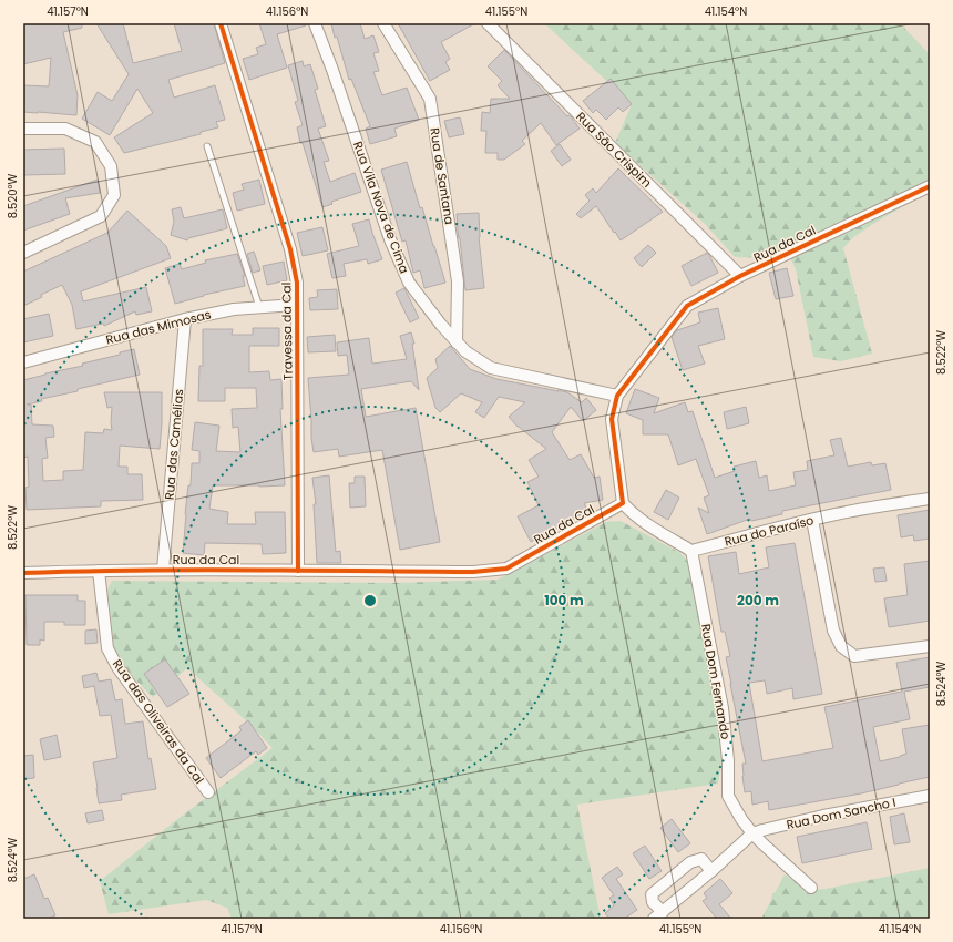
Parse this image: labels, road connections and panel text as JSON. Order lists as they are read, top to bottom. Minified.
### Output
{"streets":{"street":["Rua São Crispim","Rua de Santana","Rua Vila Nova de Cima","Rua da Cal","Rua das Mimosas","Travessa da Cal","Rua das Camélias","Rua do Paraíso","Rua Dom Fernando","Rua das Oliveiras da Cal","Rua Dom Sancho I"]},"crossings":[["Rua São Crispim","Rua da Cal"],["Rua de Santana","Rua Vila Nova de Cima"],["Rua Vila Nova de Cima","Rua da Cal"],["Rua da Cal","Travessa da Cal"],["Rua da Cal","Rua das Camélias"],["Rua da Cal","Rua das Oliveiras da Cal"],["Rua das Mimosas","Travessa da Cal"],["Rua das Mimosas","Rua das Camélias"],["Rua do Paraíso","Rua Dom Fernando"],["Rua Dom Fernando","Rua Dom Sancho I"]],"coordinates":["41.157°N","41.156°N","41.155°N","41.154°N","8.520°W","8.522°W","8.524°W"],"rings":["100 m","200 m"]}
